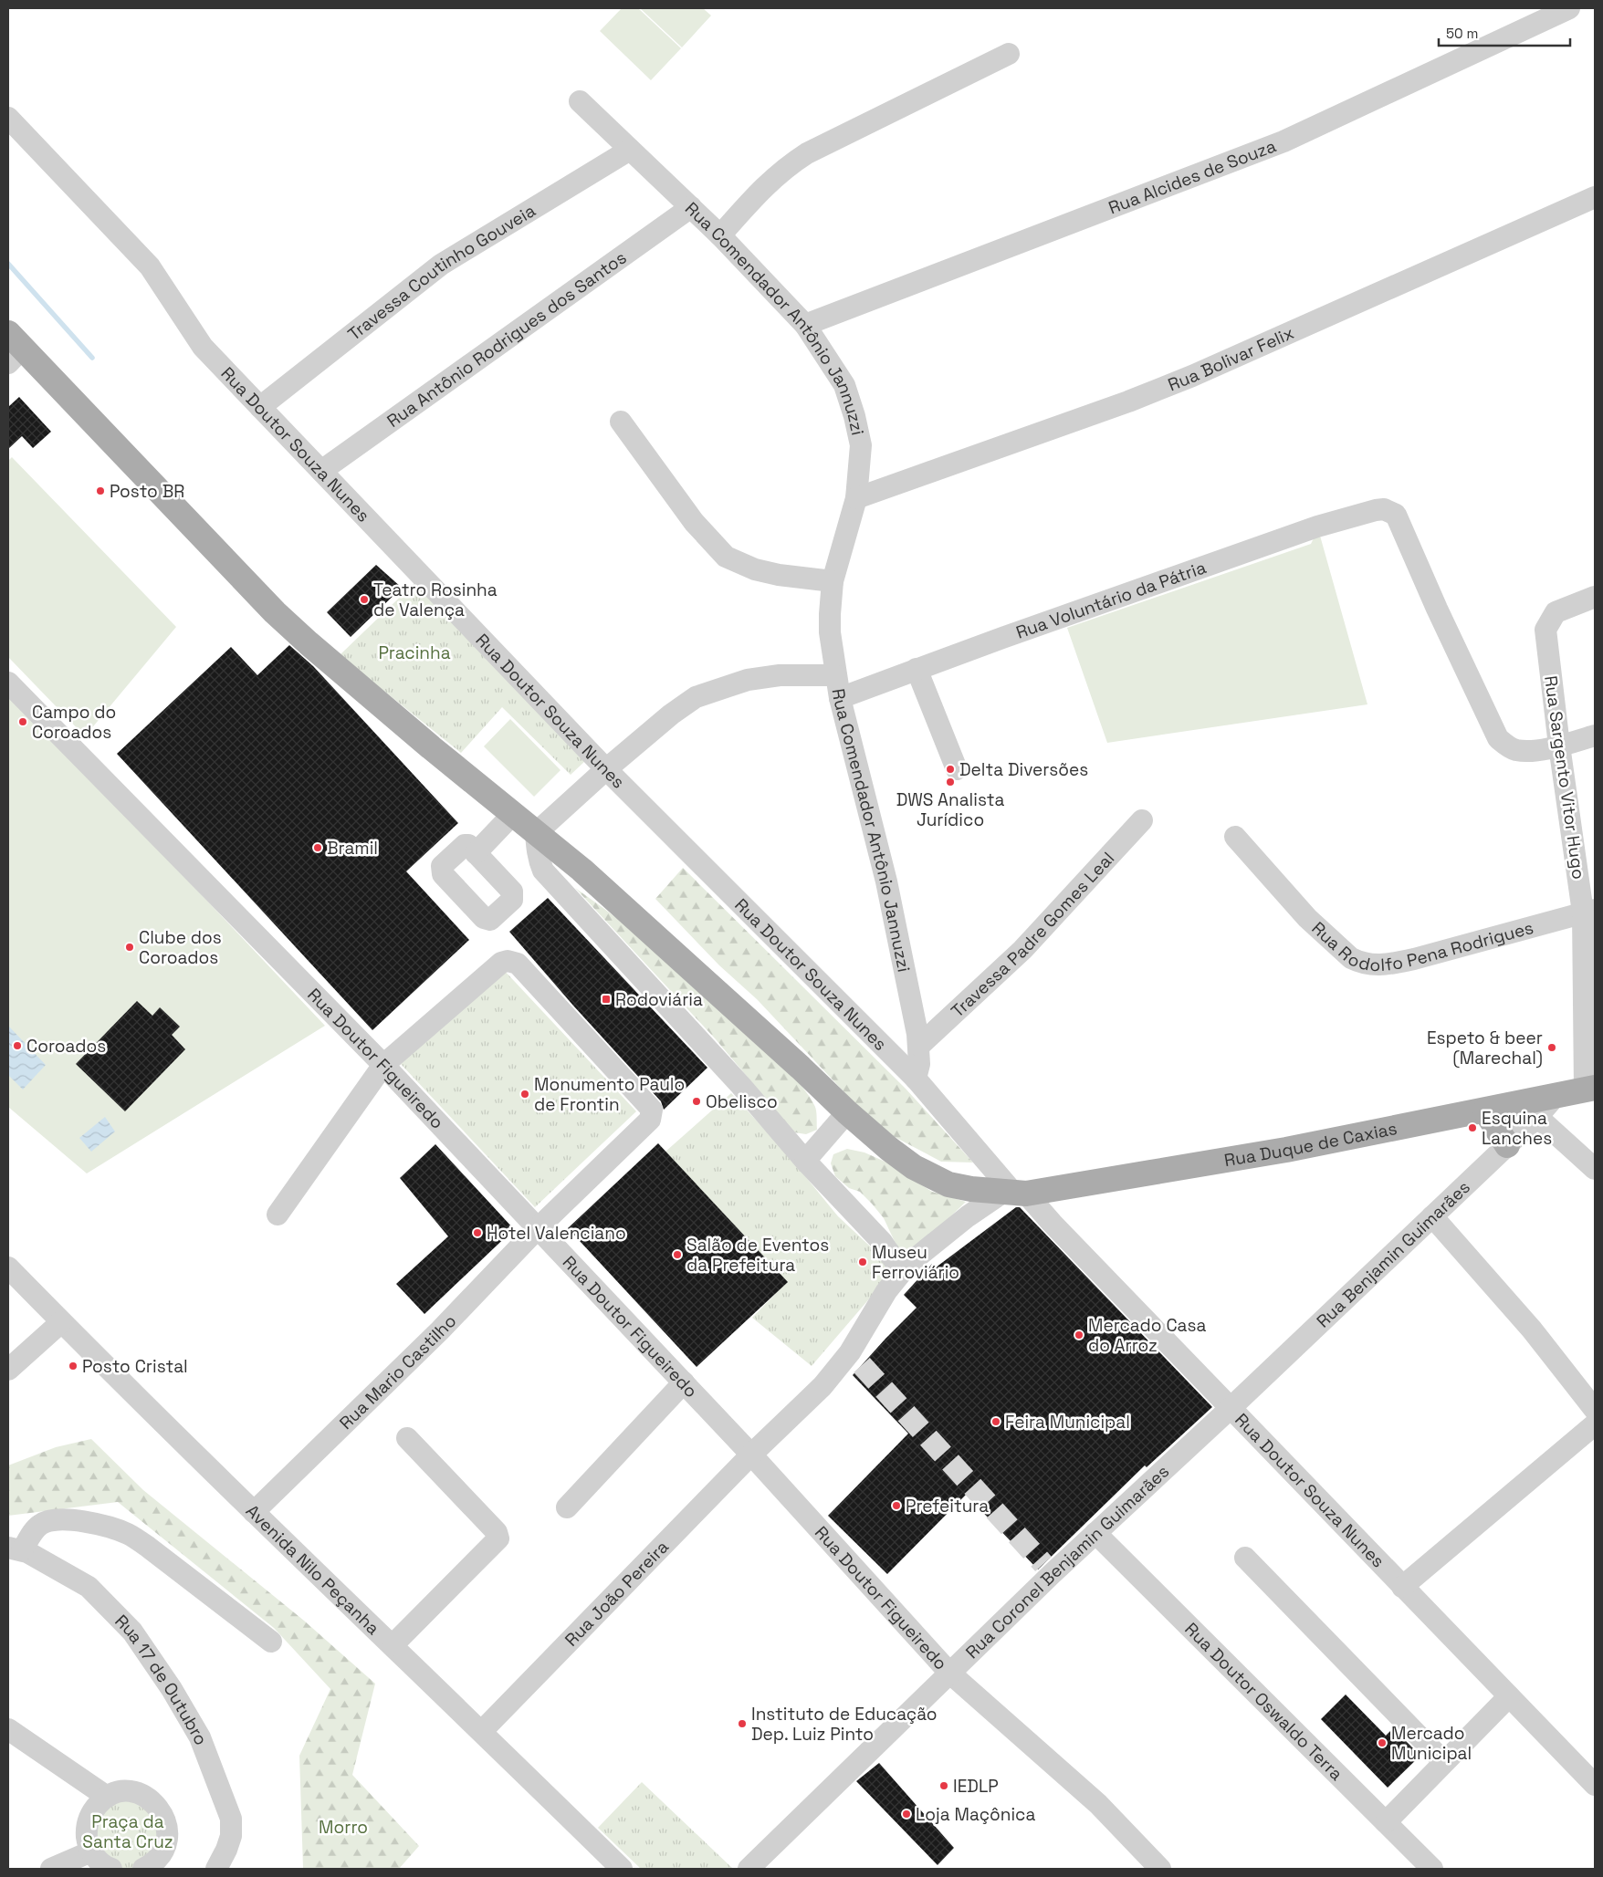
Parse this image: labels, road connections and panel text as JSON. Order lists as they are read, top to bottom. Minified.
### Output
{"streets":{"main road":["Rua Duque de Caxias"],"street":["Rua Alcides de Souza","Travessa Coutinho Gouveia","Rua Comendador Antônio Jannuzzi","Rua Antônio Rodrigues dos Santos","Rua Bolivar Felix","Rua Doutor Souza Nunes","Rua Voluntário da Pátria","Rua Sargento Vitor Hugo","Rua Rodolfo Pena Rodrigues","Travessa Padre Gomes Leal","Rua Doutor Figueiredo","Rua Benjamin Guimarães","Rua Mario Castilho","Rua Coronel Benjamin Guimarães","Avenida Nilo Peçanha","Rua João Pereira","Rua 17 de Outubro","Rua Doutor Oswaldo Terra"]},"crossings":[["Rua Alcides de Souza","Rua Comendador Antônio Jannuzzi"],["Travessa Coutinho Gouveia","Rua Comendador Antônio Jannuzzi"],["Travessa Coutinho Gouveia","Rua Doutor Souza Nunes"],["Rua Comendador Antônio Jannuzzi","Rua Antônio Rodrigues dos Santos"],["Rua Comendador Antônio Jannuzzi","Rua Bolivar Felix"],["Rua Comendador Antônio Jannuzzi","Rua Doutor Souza Nunes"],["Rua Comendador Antônio Jannuzzi","Rua Voluntário da Pátria"],["Rua Comendador Antônio Jannuzzi","Travessa Padre Gomes Leal"],["Rua Antônio Rodrigues dos Santos","Rua Doutor Souza Nunes"],["Rua Doutor Souza Nunes","Rua Duque de Caxias"],["Rua Doutor Souza Nunes","Rua Benjamin Guimarães"],["Rua Doutor Souza Nunes","Rua Coronel Benjamin Guimarães"],["Rua Doutor Souza Nunes","Rua João Pereira"],["Rua Voluntário da Pátria","Rua Sargento Vitor Hugo"],["Rua Sargento Vitor Hugo","Rua Rodolfo Pena Rodrigues"],["Rua Sargento Vitor Hugo","Rua Duque de Caxias"],["Rua Doutor Figueiredo","Rua Mario Castilho"],["Rua Doutor Figueiredo","Rua Coronel Benjamin Guimarães"],["Rua Doutor Figueiredo","Rua João Pereira"],["Rua Duque de Caxias","Rua Benjamin Guimarães"],["Rua Duque de Caxias","Rua João Pereira"],["Rua Benjamin Guimarães","Rua Coronel Benjamin Guimarães"],["Rua Mario Castilho","Avenida Nilo Peçanha"],["Rua Coronel Benjamin Guimarães","Rua Doutor Oswaldo Terra"],["Avenida Nilo Peçanha","Rua João Pereira"]],"parks":["Pracinha","Praça da Santa Cruz","Morro"],"places":{"other":["Posto BR","Teatro Rosinha de Valença","Campo do Coroados","Delta Diversões","DWS Analista Jurídico","Bramil","Clube dos Coroados","Coroados","Espeto & beer (Marechal)","Monumento Paulo de Frontin","Obelisco","Esquina Lanches","Hotel Valenciano","Salão de Eventos da Prefeitura","Museu Ferroviário","Mercado Casa do Arroz","Posto Cristal","Feira Municipal","Prefeitura","Instituto de Educação Dep. Luiz Pinto","Mercado Municipal","IEDLP","Loja Maçônica"],"transit":["Rodoviária"]},"scale_bar":"50 m"}
